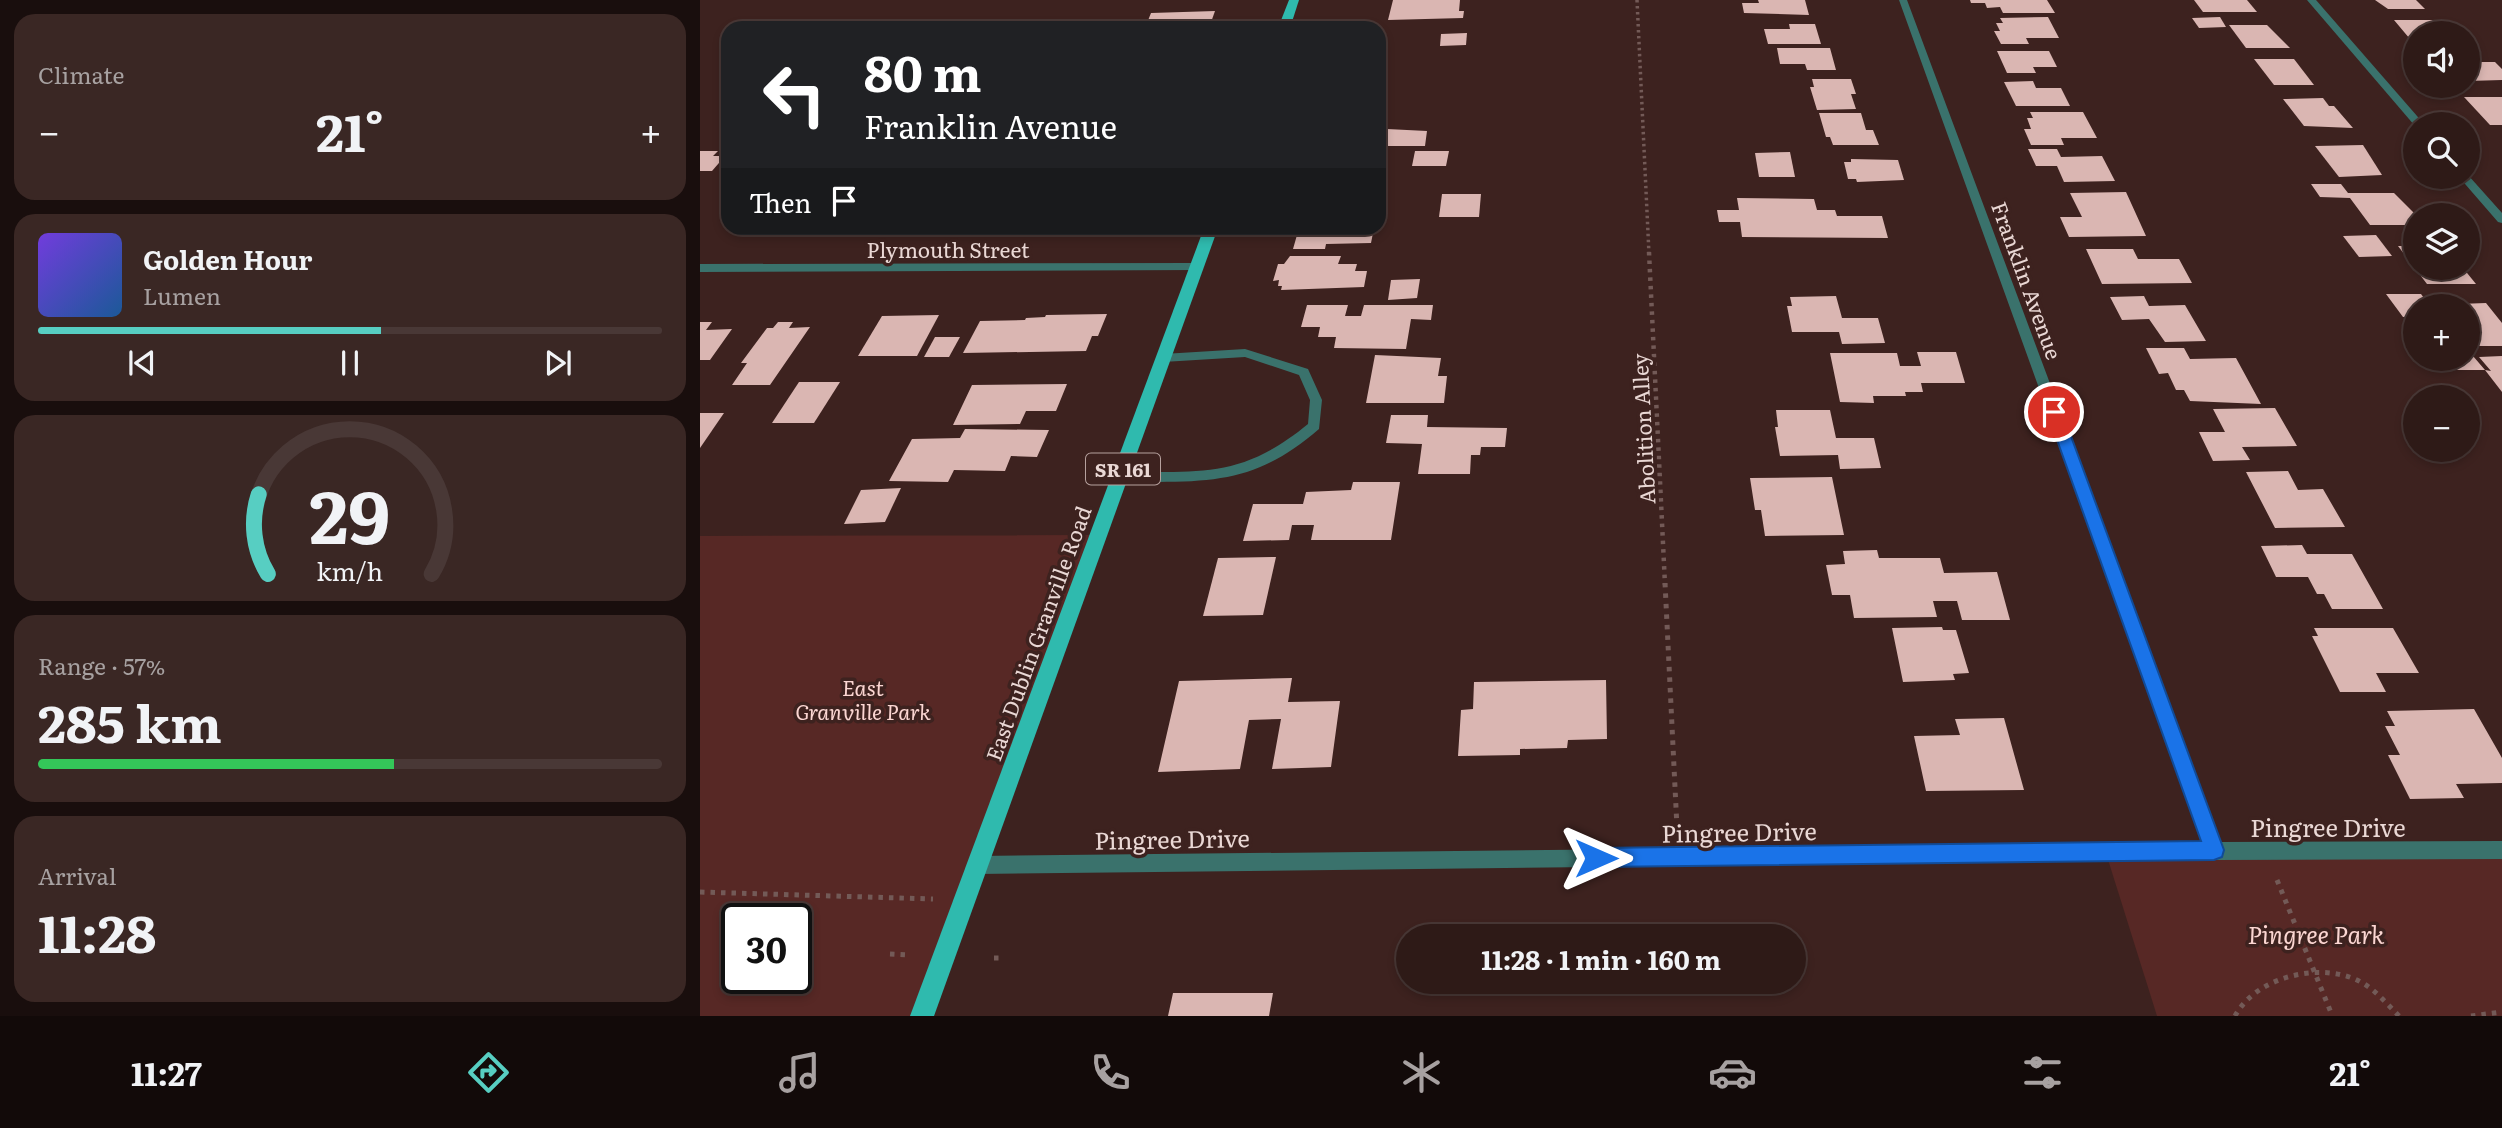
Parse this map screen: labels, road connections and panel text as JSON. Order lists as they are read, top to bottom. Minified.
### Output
{"streets":{"main road":["SR 161","East Dublin Granville Road"],"street":["Plymouth Street","Franklin Avenue","Pingree Drive"],"path":["Abolition Alley"]},"crossings":[["Plymouth Street","East Dublin Granville Road"],["Franklin Avenue","Pingree Drive"],["Abolition Alley","Pingree Drive"],["East Dublin Granville Road","Pingree Drive"]],"parks":["East Granville Park","Pingree Park"],"page":{"tile":["Climate",["Range · 57%","285 km"],["Arrival","11:28"]],"map_buttons":["+","−"],"turn":["80 m","Franklin Avenue"],"heat":["−","21°","+"],"then":"Then","song":["Golden Hour","Lumen"],"limit":"30","trip":"11:28 · 1 min · 160 m","tabs":["11:27","21°"],"gauge":["29","km/h"]}}
